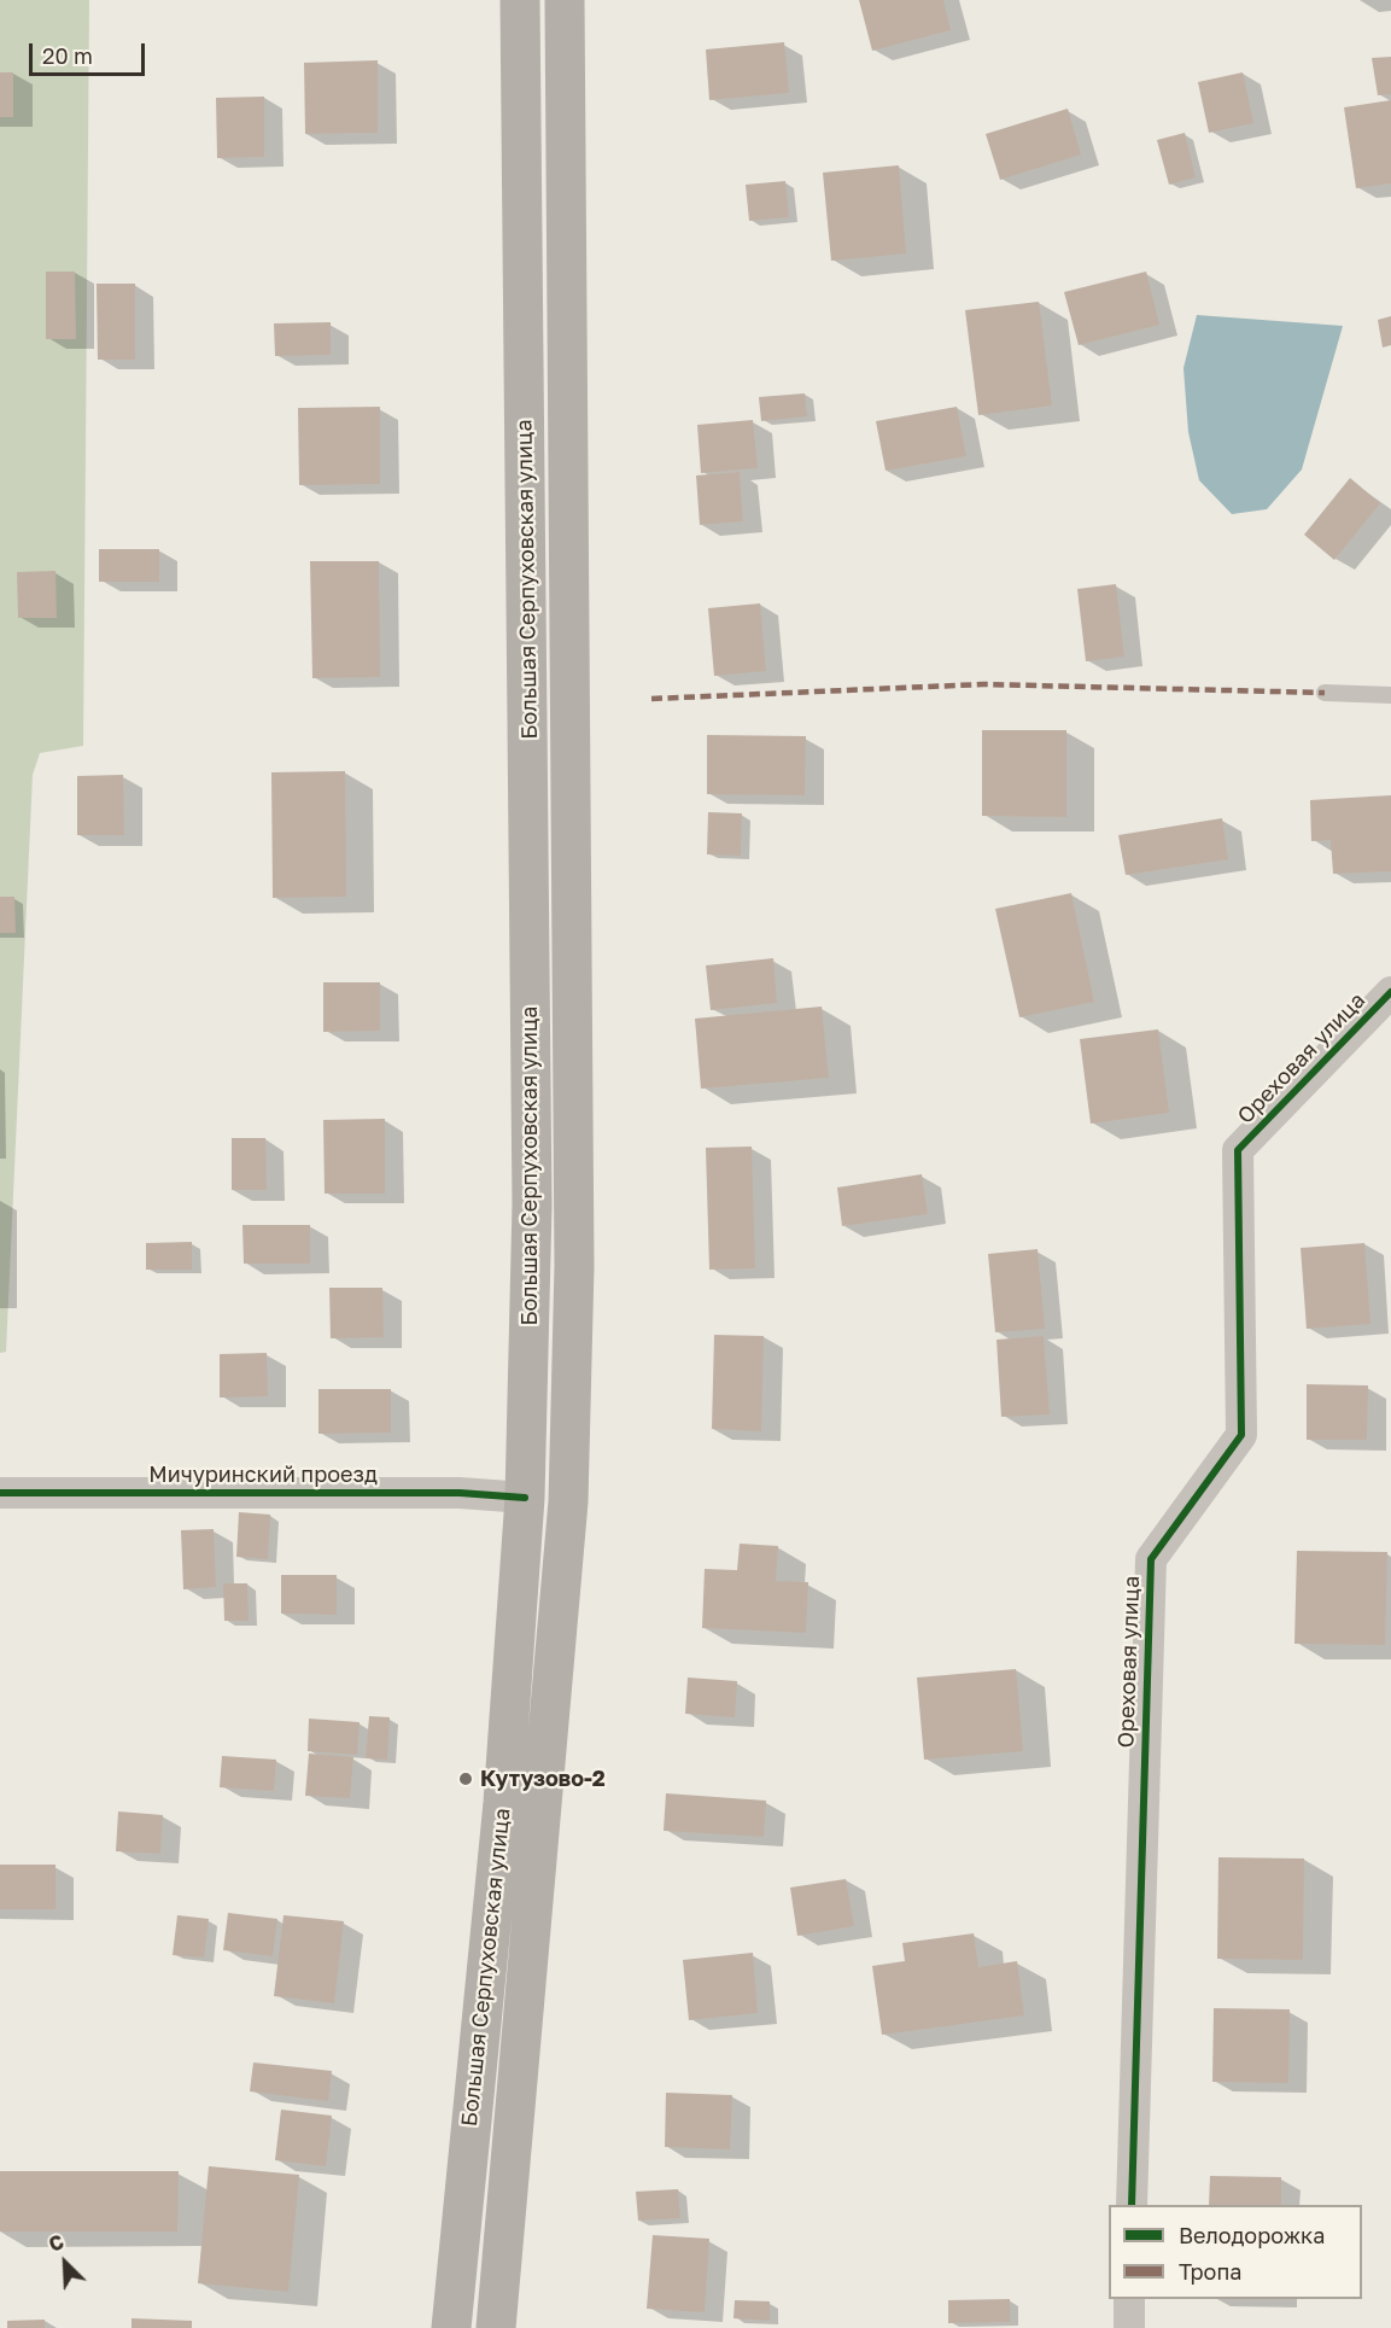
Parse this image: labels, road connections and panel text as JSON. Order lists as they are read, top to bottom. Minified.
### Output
{"streets":{"main road":["Большая Серпуховская улица"],"street":["Ореховая улица","Мичуринский проезд"]},"crossings":[["Большая Серпуховская улица","Мичуринский проезд"]],"places":["Кутузово-2"],"legend":["Велодорожка","Тропа"],"scale_bar":"20 m","north":"top left"}
